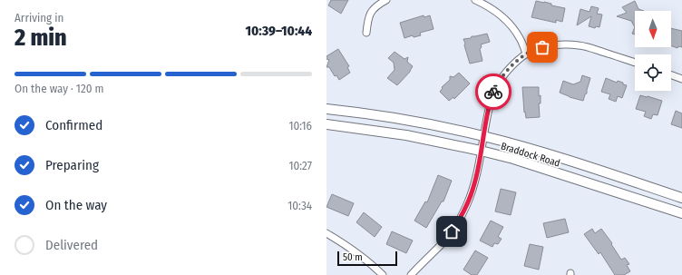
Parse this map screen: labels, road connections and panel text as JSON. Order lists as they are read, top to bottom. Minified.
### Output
{"streets":{"main road":["Braddock Road"]},"scale_bar":"50 m","north":"bottom","page":{"heading":["2 min","Arriving in","10:39–10:44"],"bar":"On the way · 120 m","list":[["Confirmed","10:16"],["Preparing","10:27"],["On the way","10:34"],"Delivered"],"scale":"50 m"}}
